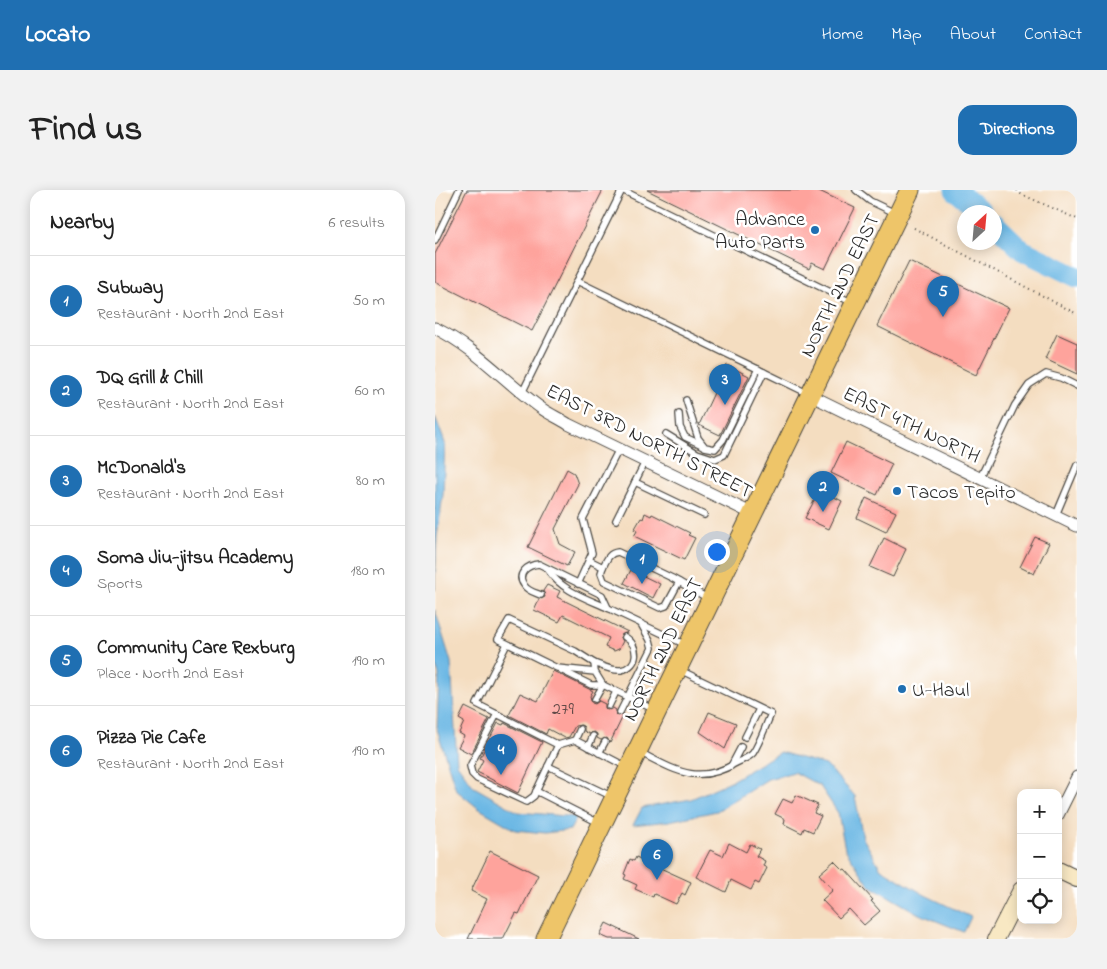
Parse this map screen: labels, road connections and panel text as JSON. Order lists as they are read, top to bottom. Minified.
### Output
{"streets":{"main road":["NORTH 2ND EAST"],"street":["EAST 4TH NORTH","EAST 3RD NORTH STREET"]},"crossings":[["NORTH 2ND EAST","EAST 4TH NORTH"],["NORTH 2ND EAST","EAST 3RD NORTH STREET"]],"places":["Advance Auto Parts","Tacos Tepito","U-Haul"],"house_numbers":["279"],"north":"top right","page":{"header":"Locato","nav":["Home","Map","About","Contact"],"title":"Find us","buttons":"Directions","heading":["Nearby","6 results"],"list":[{"mark":"1","name":"Subway","note":"Restaurant · North 2nd East","value":"50 m"},{"mark":"2","name":"DQ Grill & Chill","note":"Restaurant · North 2nd East","value":"60 m"},{"mark":"3","name":"McDonald's","note":"Restaurant · North 2nd East","value":"80 m"},{"mark":"4","name":"Soma Jiu-jitsu Academy","note":"Sports","value":"180 m"},{"mark":"5","name":"Community Care Rexburg","note":"Place · North 2nd East","value":"190 m"},{"mark":"6","name":"Pizza Pie Cafe","note":"Restaurant · North 2nd East","value":"190 m"}],"pins":["5","3","2","1","4","6"],"map_buttons":["+","−"]}}
